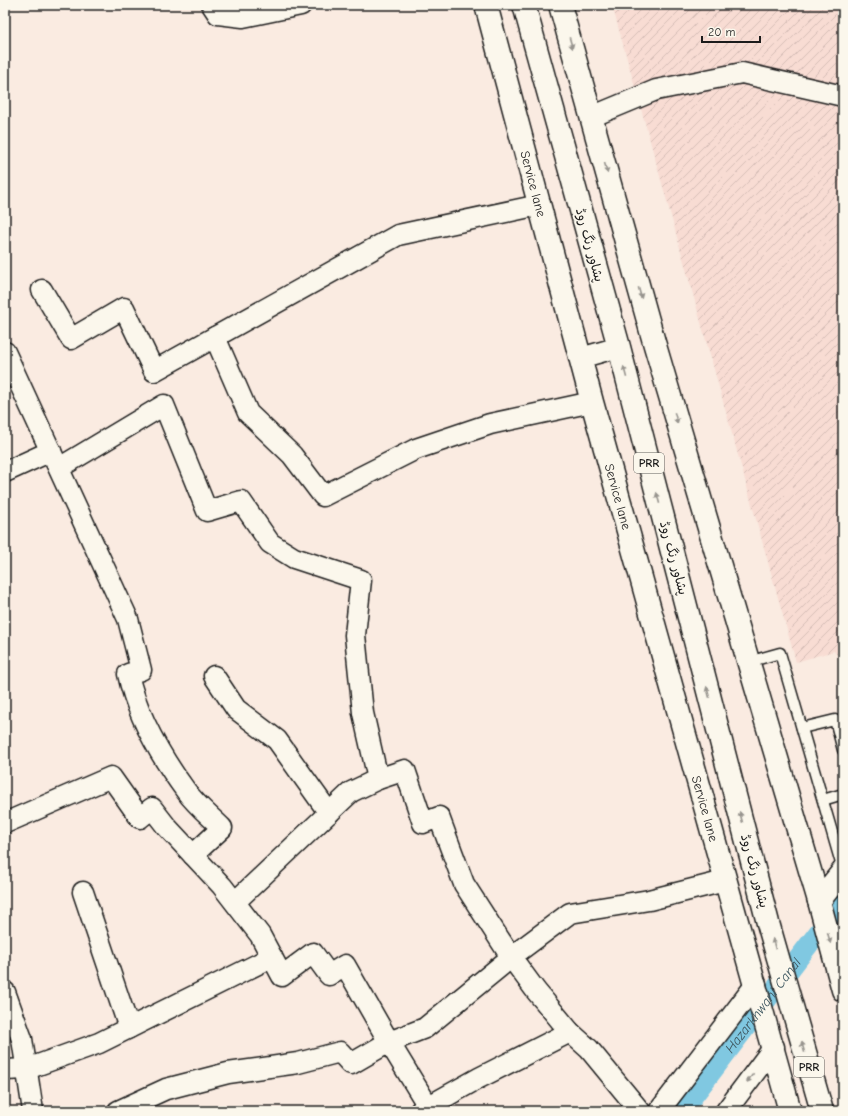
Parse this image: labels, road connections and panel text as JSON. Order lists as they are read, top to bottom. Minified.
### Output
{"streets":{"main road":["Service lane","پشاور رنگ روڈ","PRR"]},"water":["Hazarkhwani Canal"],"scale_bar":"20 m"}
